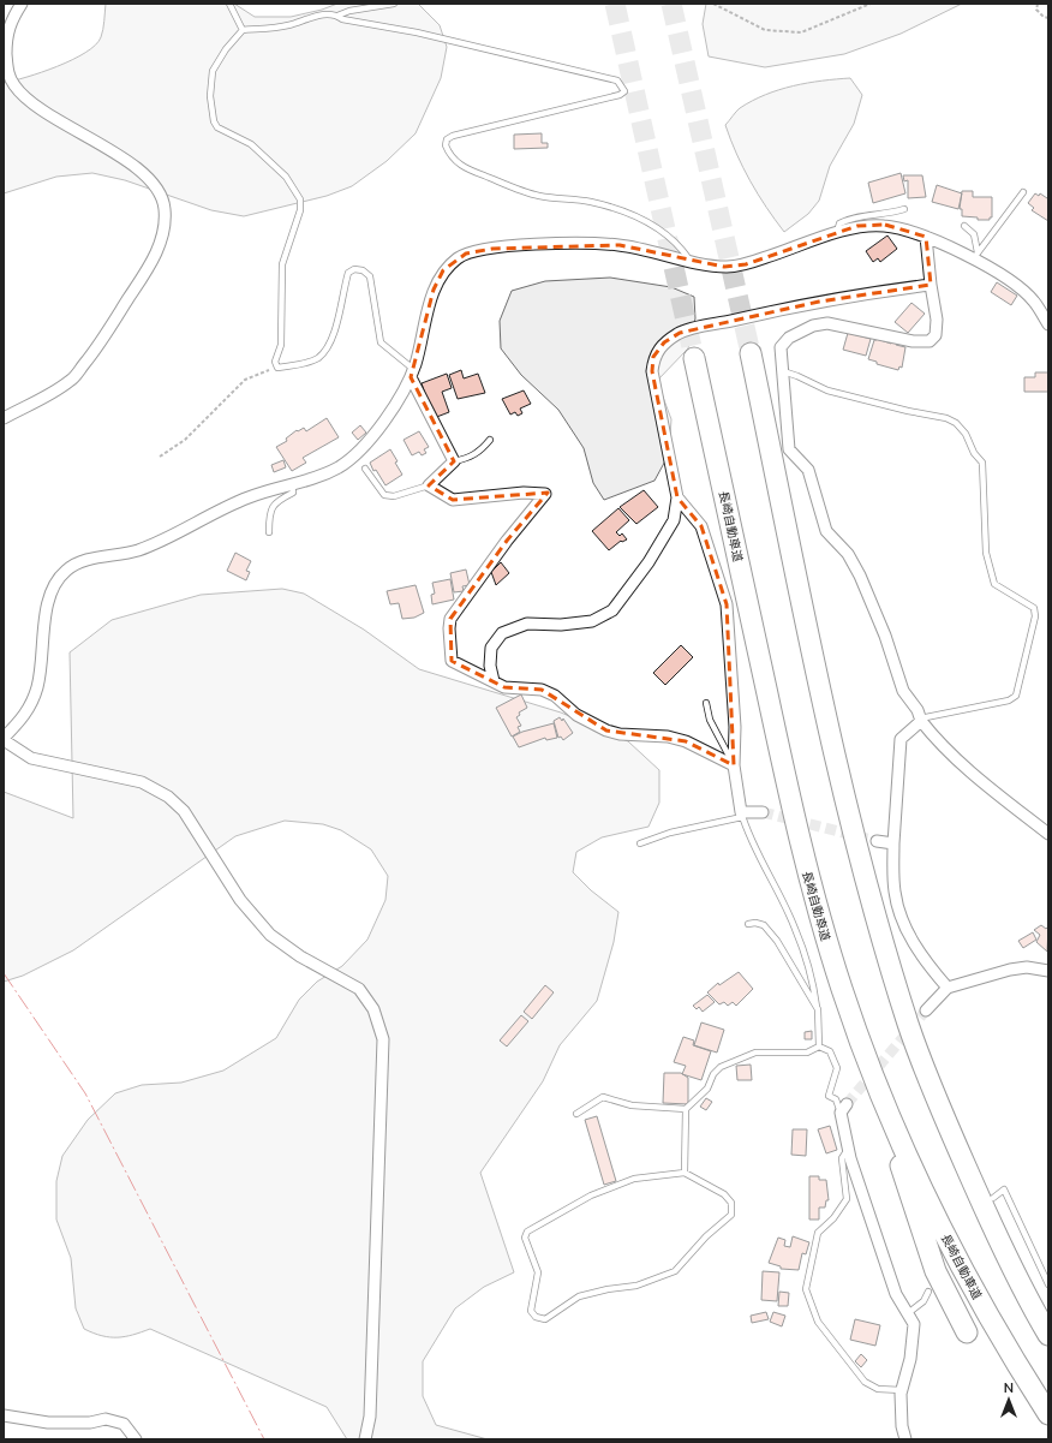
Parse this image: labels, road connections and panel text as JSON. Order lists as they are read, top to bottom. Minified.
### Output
{"streets":{"highway":["長崎自動車道"]},"north":"top"}
